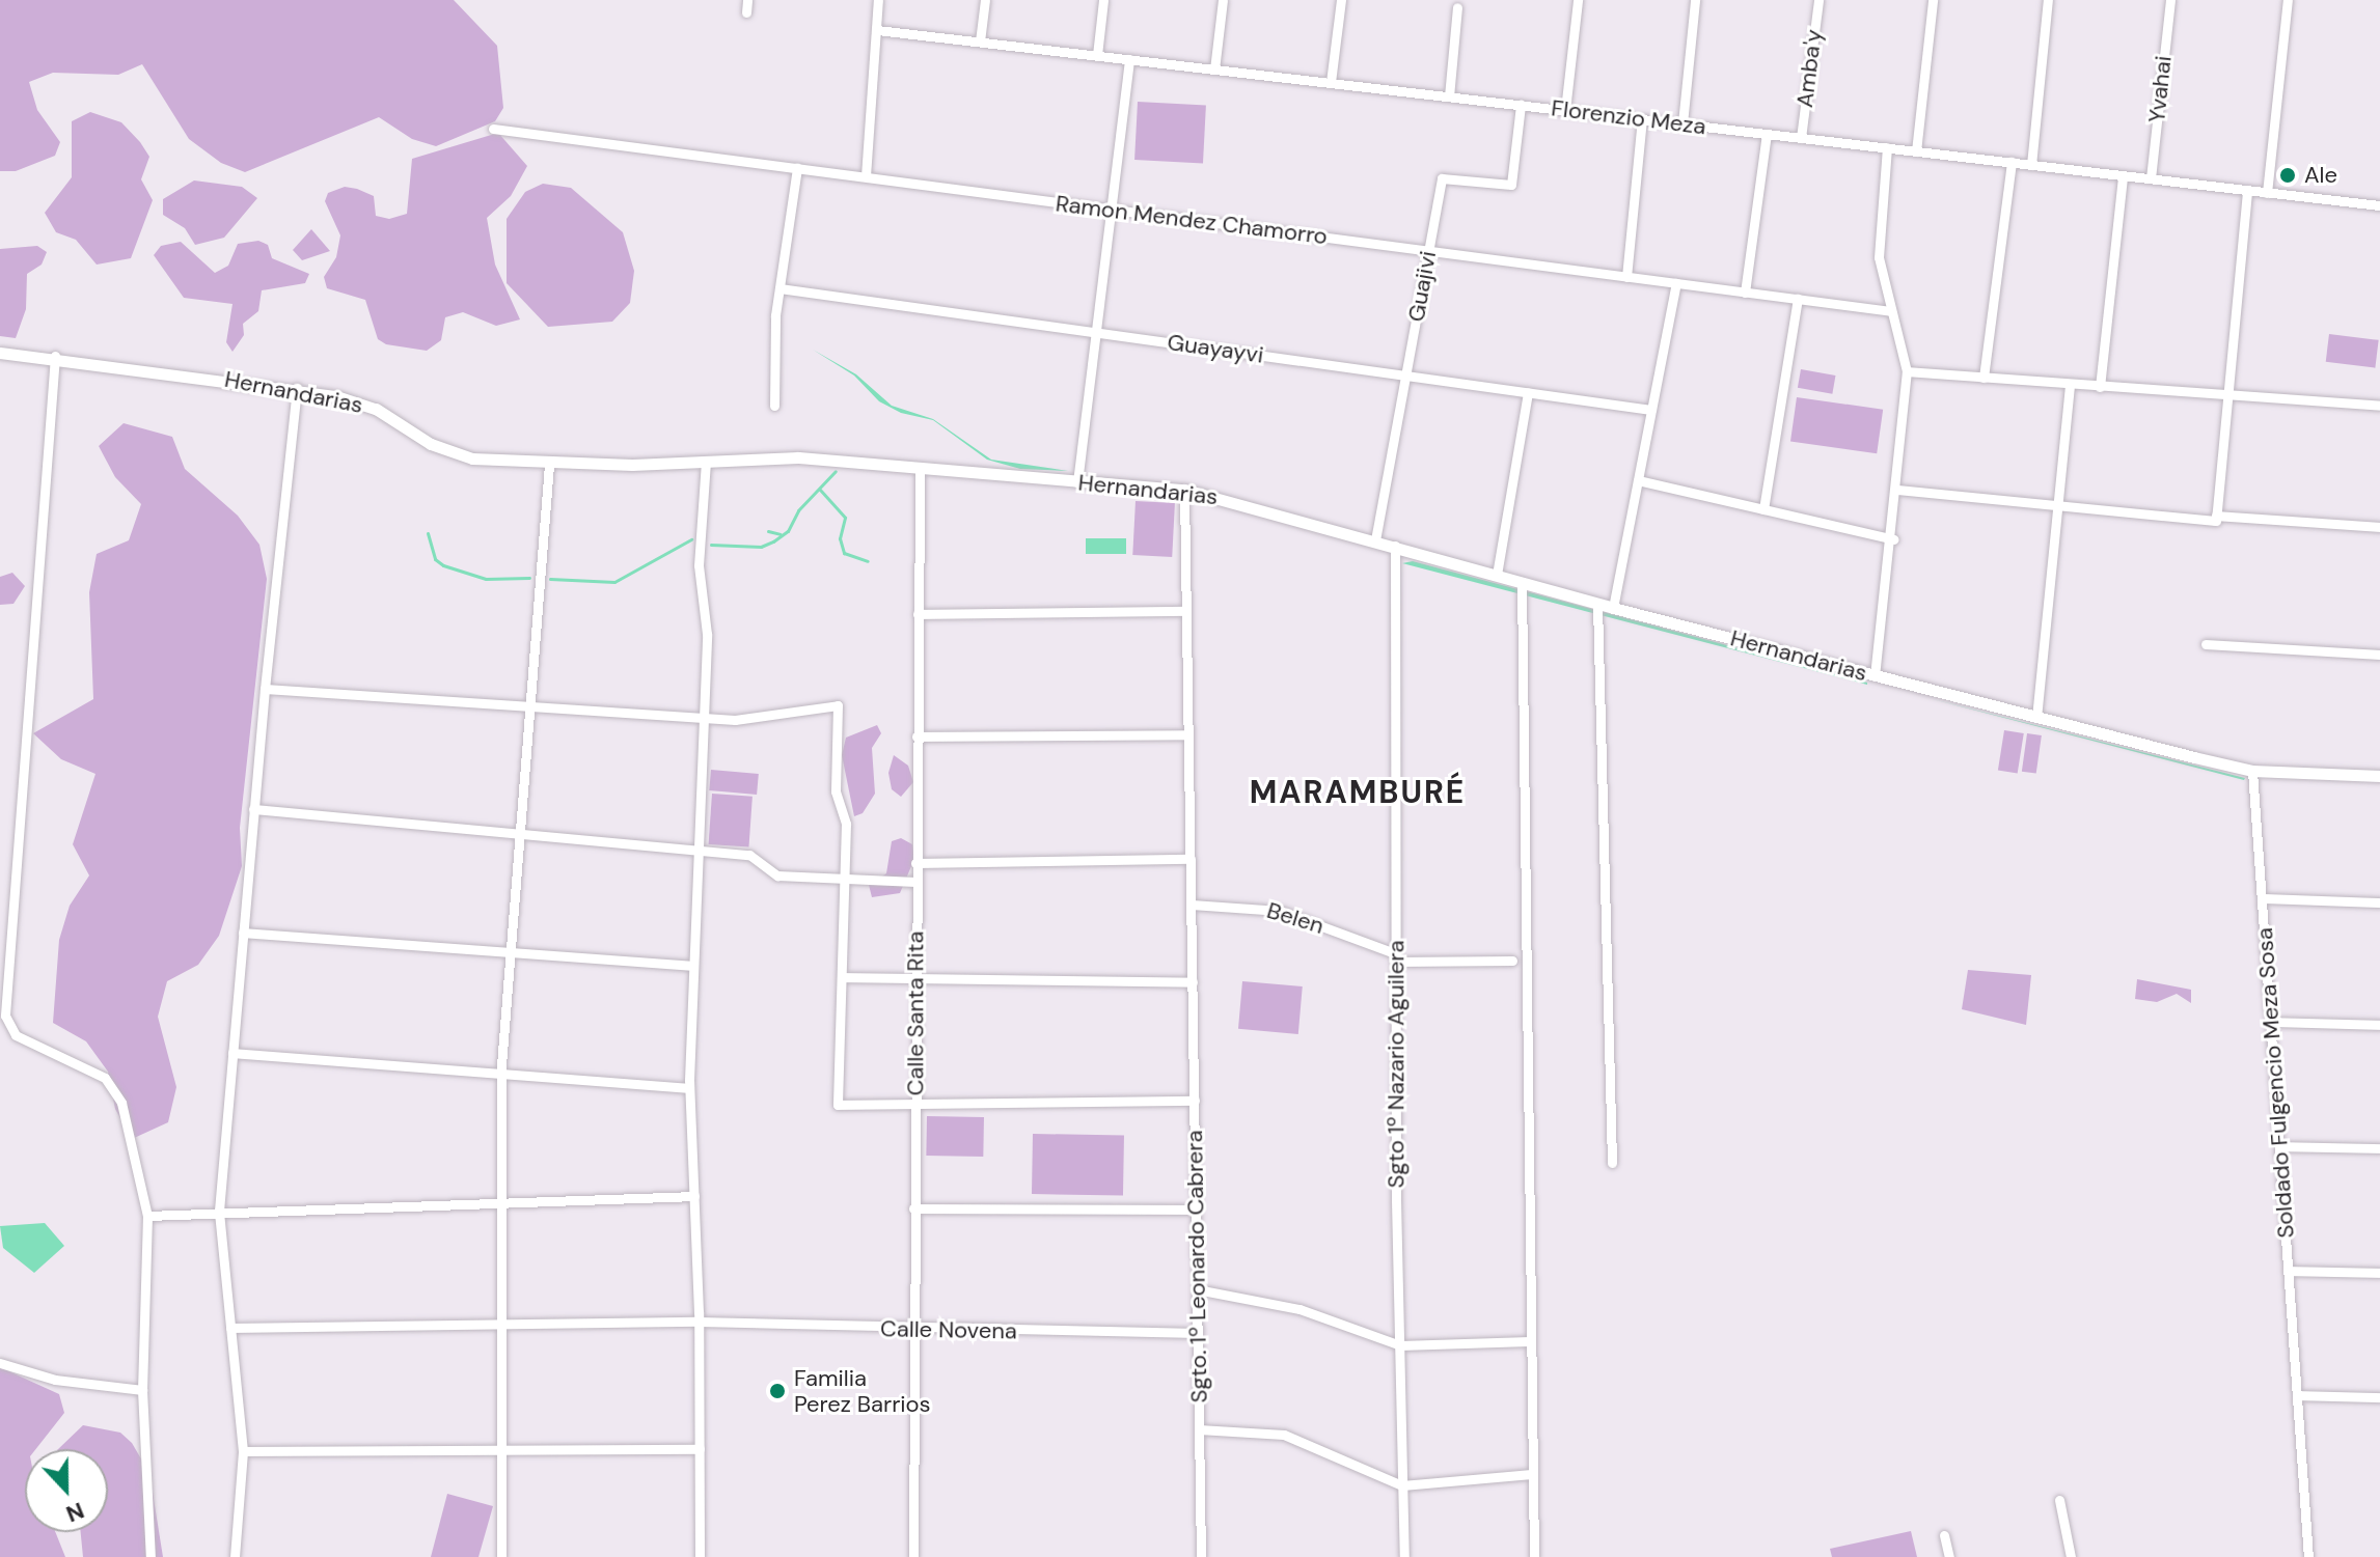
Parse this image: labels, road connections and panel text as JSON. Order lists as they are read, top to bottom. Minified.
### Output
{"streets":{"street":["Amba'y","Yvahai","Florenzio Meza","Ramon Mendez Chamorro","Guajivi","Guayayvi","Hernandarias","Belen","Calle Santa Rita","Sgto 1º Nazario Aguilera","Soldado Fulgencio Meza Sosa","Sgto. 1º Leonardo Cabrera","Calle Novena"]},"crossings":[["Amba'y","Florenzio Meza"],["Yvahai","Florenzio Meza"],["Florenzio Meza","Guajivi"],["Ramon Mendez Chamorro","Guajivi"],["Guajivi","Guayayvi"],["Guajivi","Hernandarias"],["Hernandarias","Calle Santa Rita"],["Hernandarias","Sgto 1º Nazario Aguilera"],["Hernandarias","Soldado Fulgencio Meza Sosa"],["Hernandarias","Sgto. 1º Leonardo Cabrera"],["Belen","Sgto 1º Nazario Aguilera"],["Belen","Sgto. 1º Leonardo Cabrera"],["Calle Santa Rita","Calle Novena"],["Sgto. 1º Leonardo Cabrera","Calle Novena"]],"districts":["MARAMBURÉ"],"places":["Ale","Familia Perez Barrios"],"north":"bottom"}
